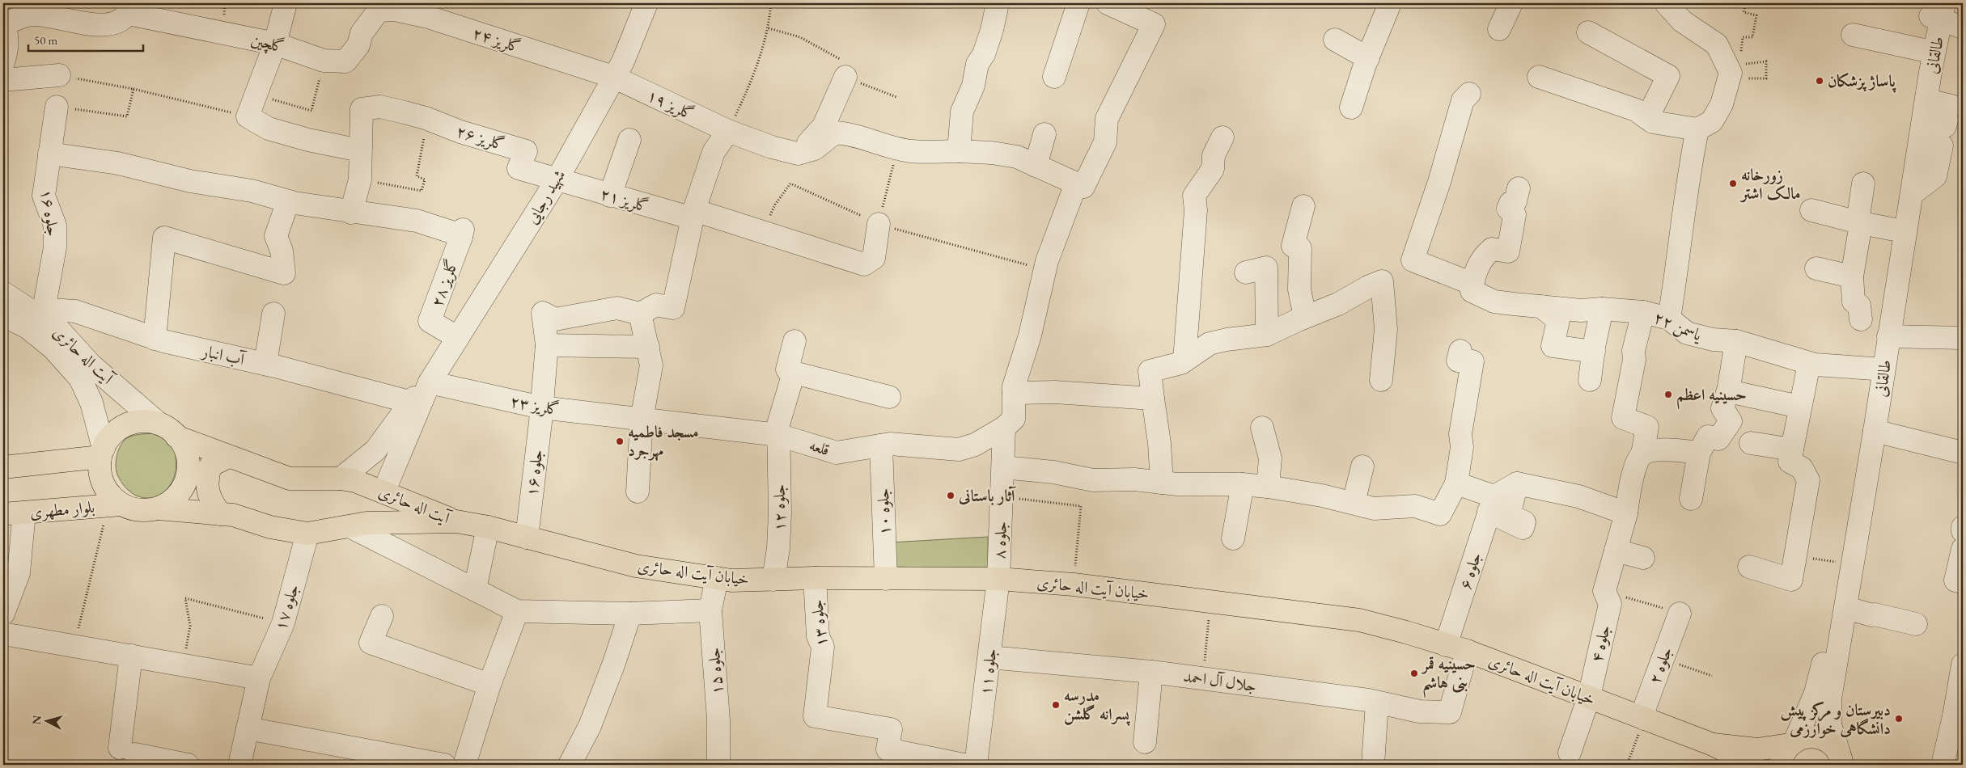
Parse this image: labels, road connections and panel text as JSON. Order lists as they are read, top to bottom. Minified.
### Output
{"streets":{"main road":["آیت اله حائری","بلوار مطهری","خیابان آیت اله حائری"],"street":["گلریز ۲۴","گلچین","طالقانی","گلریز ۱۹","گلریز ۲۶","شهید رجایی","گلریز ۲۱","جلوه ۱۶","گلریز ۲۸","یاسمن ۲۲","آب انبار","گلریز ۲۳","قلعه","جلوه ۱۲","جلوه ۱۰","جلوه ۸","جلوه ۶","جلوه ۱۷","جلوه ۱۳","جلوه ۴","جلوه ۲","جلوه ۱۵","جلوه ۱۱","جلال آل احمد"]},"crossings":[["گلریز ۲۴","گلچین"],["گلریز ۲۴","گلریز ۱۹"],["گلریز ۲۴","شهید رجایی"],["طالقانی","یاسمن ۲۲"],["گلریز ۱۹","شهید رجایی"],["گلریز ۲۶","شهید رجایی"],["گلریز ۲۶","گلریز ۲۱"],["شهید رجایی","گلریز ۲۱"],["شهید رجایی","گلریز ۲۸"],["شهید رجایی","گلریز ۲۳"],["جلوه ۱۶","آیت اله حائری"],["جلوه ۱۶","آب انبار"],["جلوه ۱۶","گلریز ۲۳"],["جلوه ۱۶","خیابان آیت اله حائری"],["آیت اله حائری","آب انبار"],["آیت اله حائری","بلوار مطهری"],["آیت اله حائری","خیابان آیت اله حائری"],["آیت اله حائری","جلوه ۱۷"],["گلریز ۲۳","قلعه"],["قلعه","جلوه ۱۲"],["قلعه","جلوه ۱۰"],["قلعه","جلوه ۸"],["جلوه ۱۲","خیابان آیت اله حائری"],["جلوه ۱۰","خیابان آیت اله حائری"],["جلوه ۸","خیابان آیت اله حائری"],["جلوه ۸","جلوه ۱۱"],["جلوه ۶","خیابان آیت اله حائری"],["خیابان آیت اله حائری","جلوه ۱۳"],["خیابان آیت اله حائری","جلوه ۴"],["خیابان آیت اله حائری","جلوه ۲"],["خیابان آیت اله حائری","جلوه ۱۵"],["خیابان آیت اله حائری","جلوه ۱۱"],["خیابان آیت اله حائری","جلال آل احمد"],["جلوه ۱۱","جلال آل احمد"]],"places":["پاساژ پزشکان","زورخانه مالک اشتر","حسینیه اعظم","مسجد فاطمیه مهرجرد","آثار باستانی","حسینیه قمر بنی هاشم","مدرسه پسرانه گلشن","دبیرستان و مرکز پیش دانشگاهی خوارزمی"],"scale_bar":"50 m","north":"left"}
